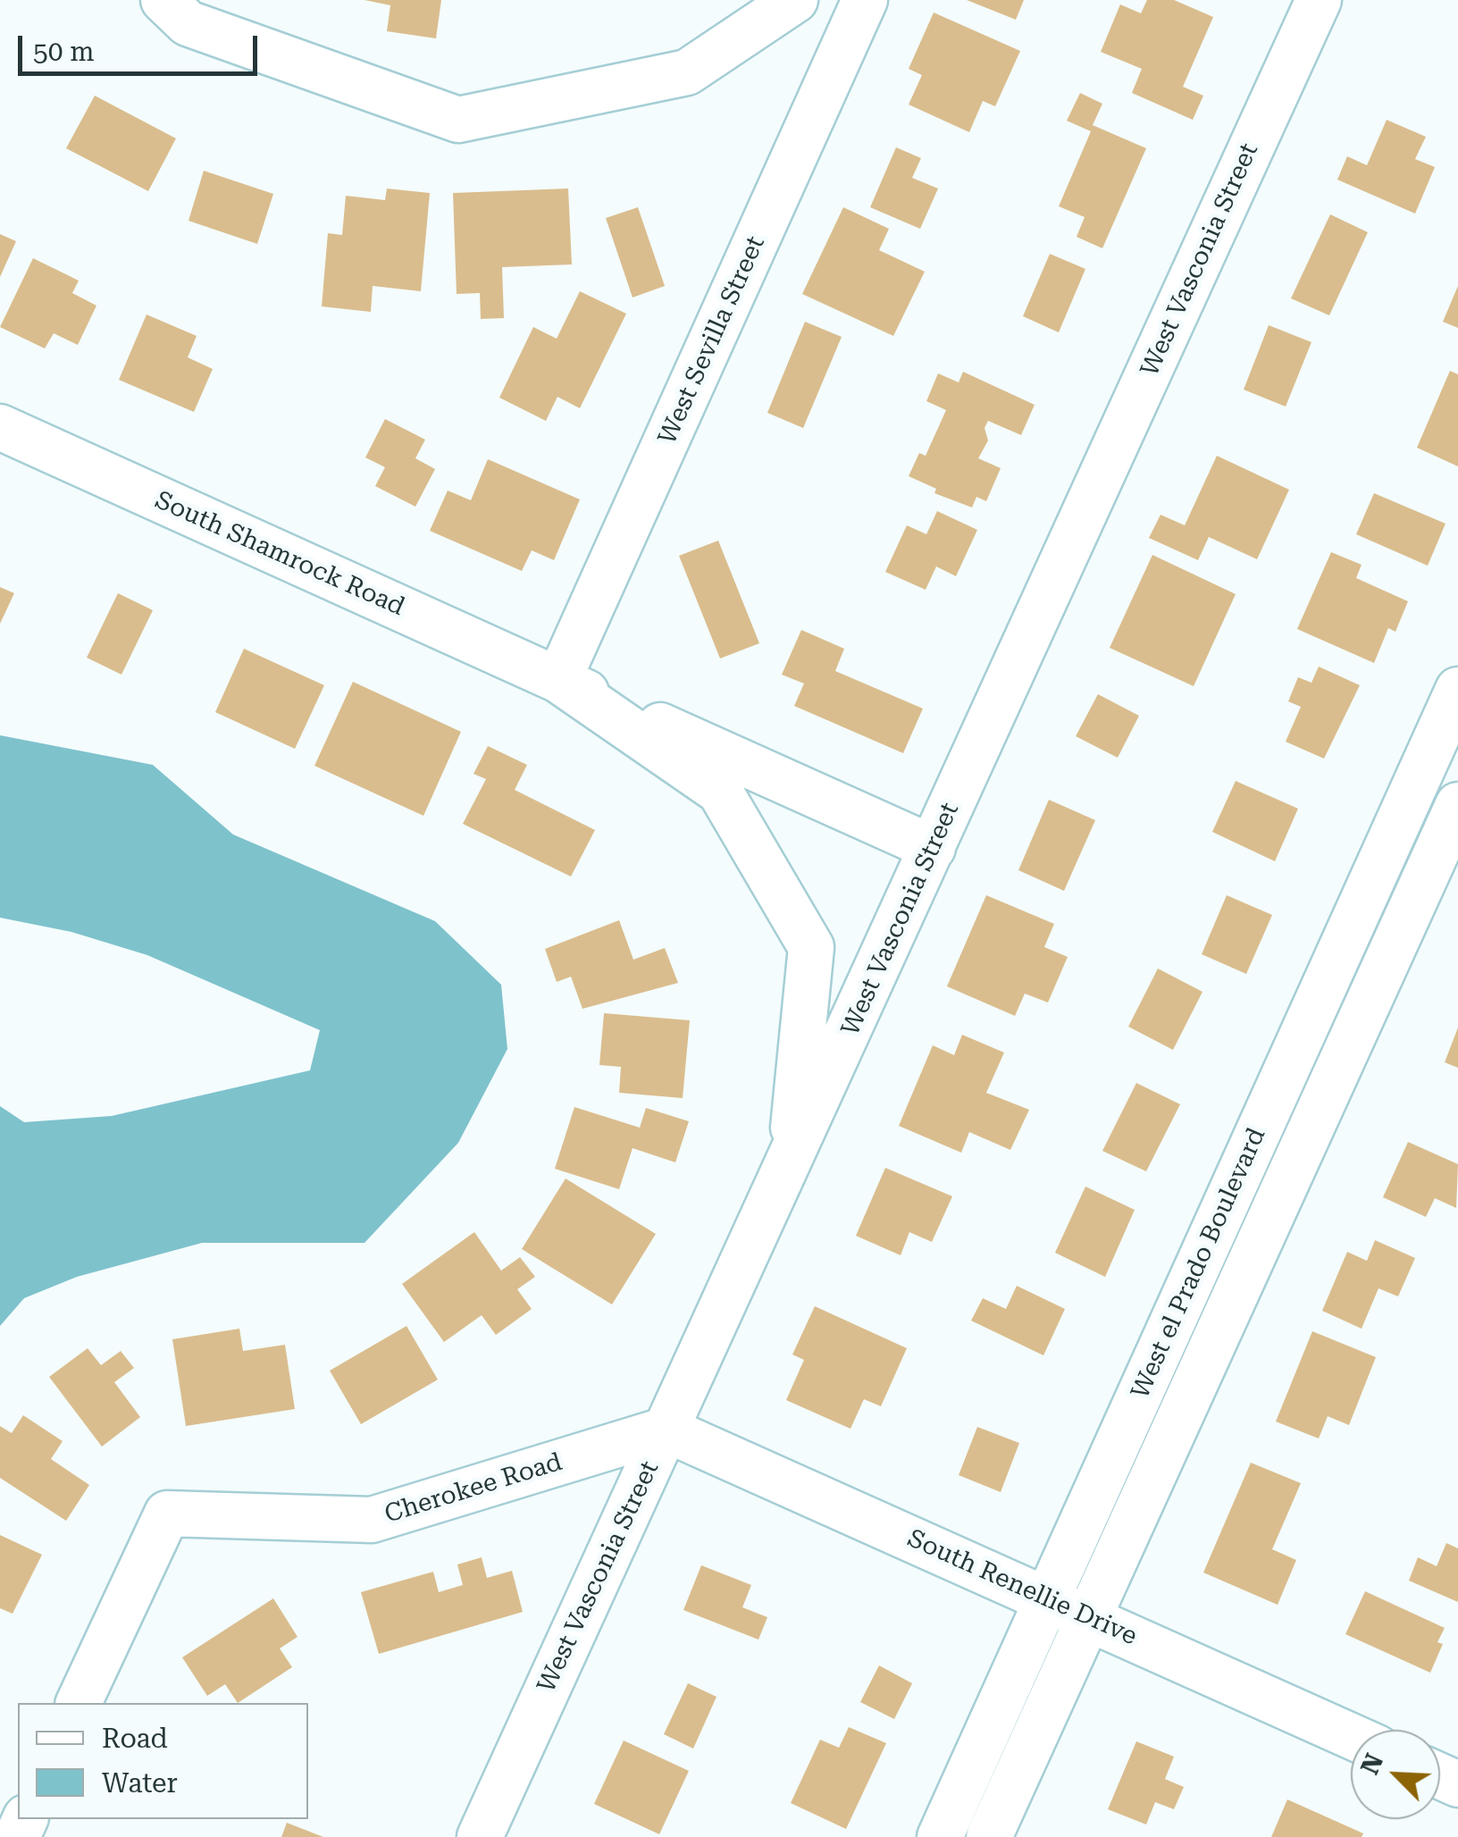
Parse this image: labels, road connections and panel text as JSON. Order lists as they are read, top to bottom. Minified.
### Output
{"streets":{"street":["West Vasconia Street","West Sevilla Street","South Shamrock Road","West el Prado Boulevard","Cherokee Road","South Renellie Drive"]},"crossings":[["West Vasconia Street","South Shamrock Road"],["West Vasconia Street","Cherokee Road"],["West Vasconia Street","South Renellie Drive"],["West Sevilla Street","South Shamrock Road"],["West el Prado Boulevard","South Renellie Drive"],["Cherokee Road","South Renellie Drive"]],"legend":["Road","Water"],"scale_bar":"50 m","north":"top left"}
